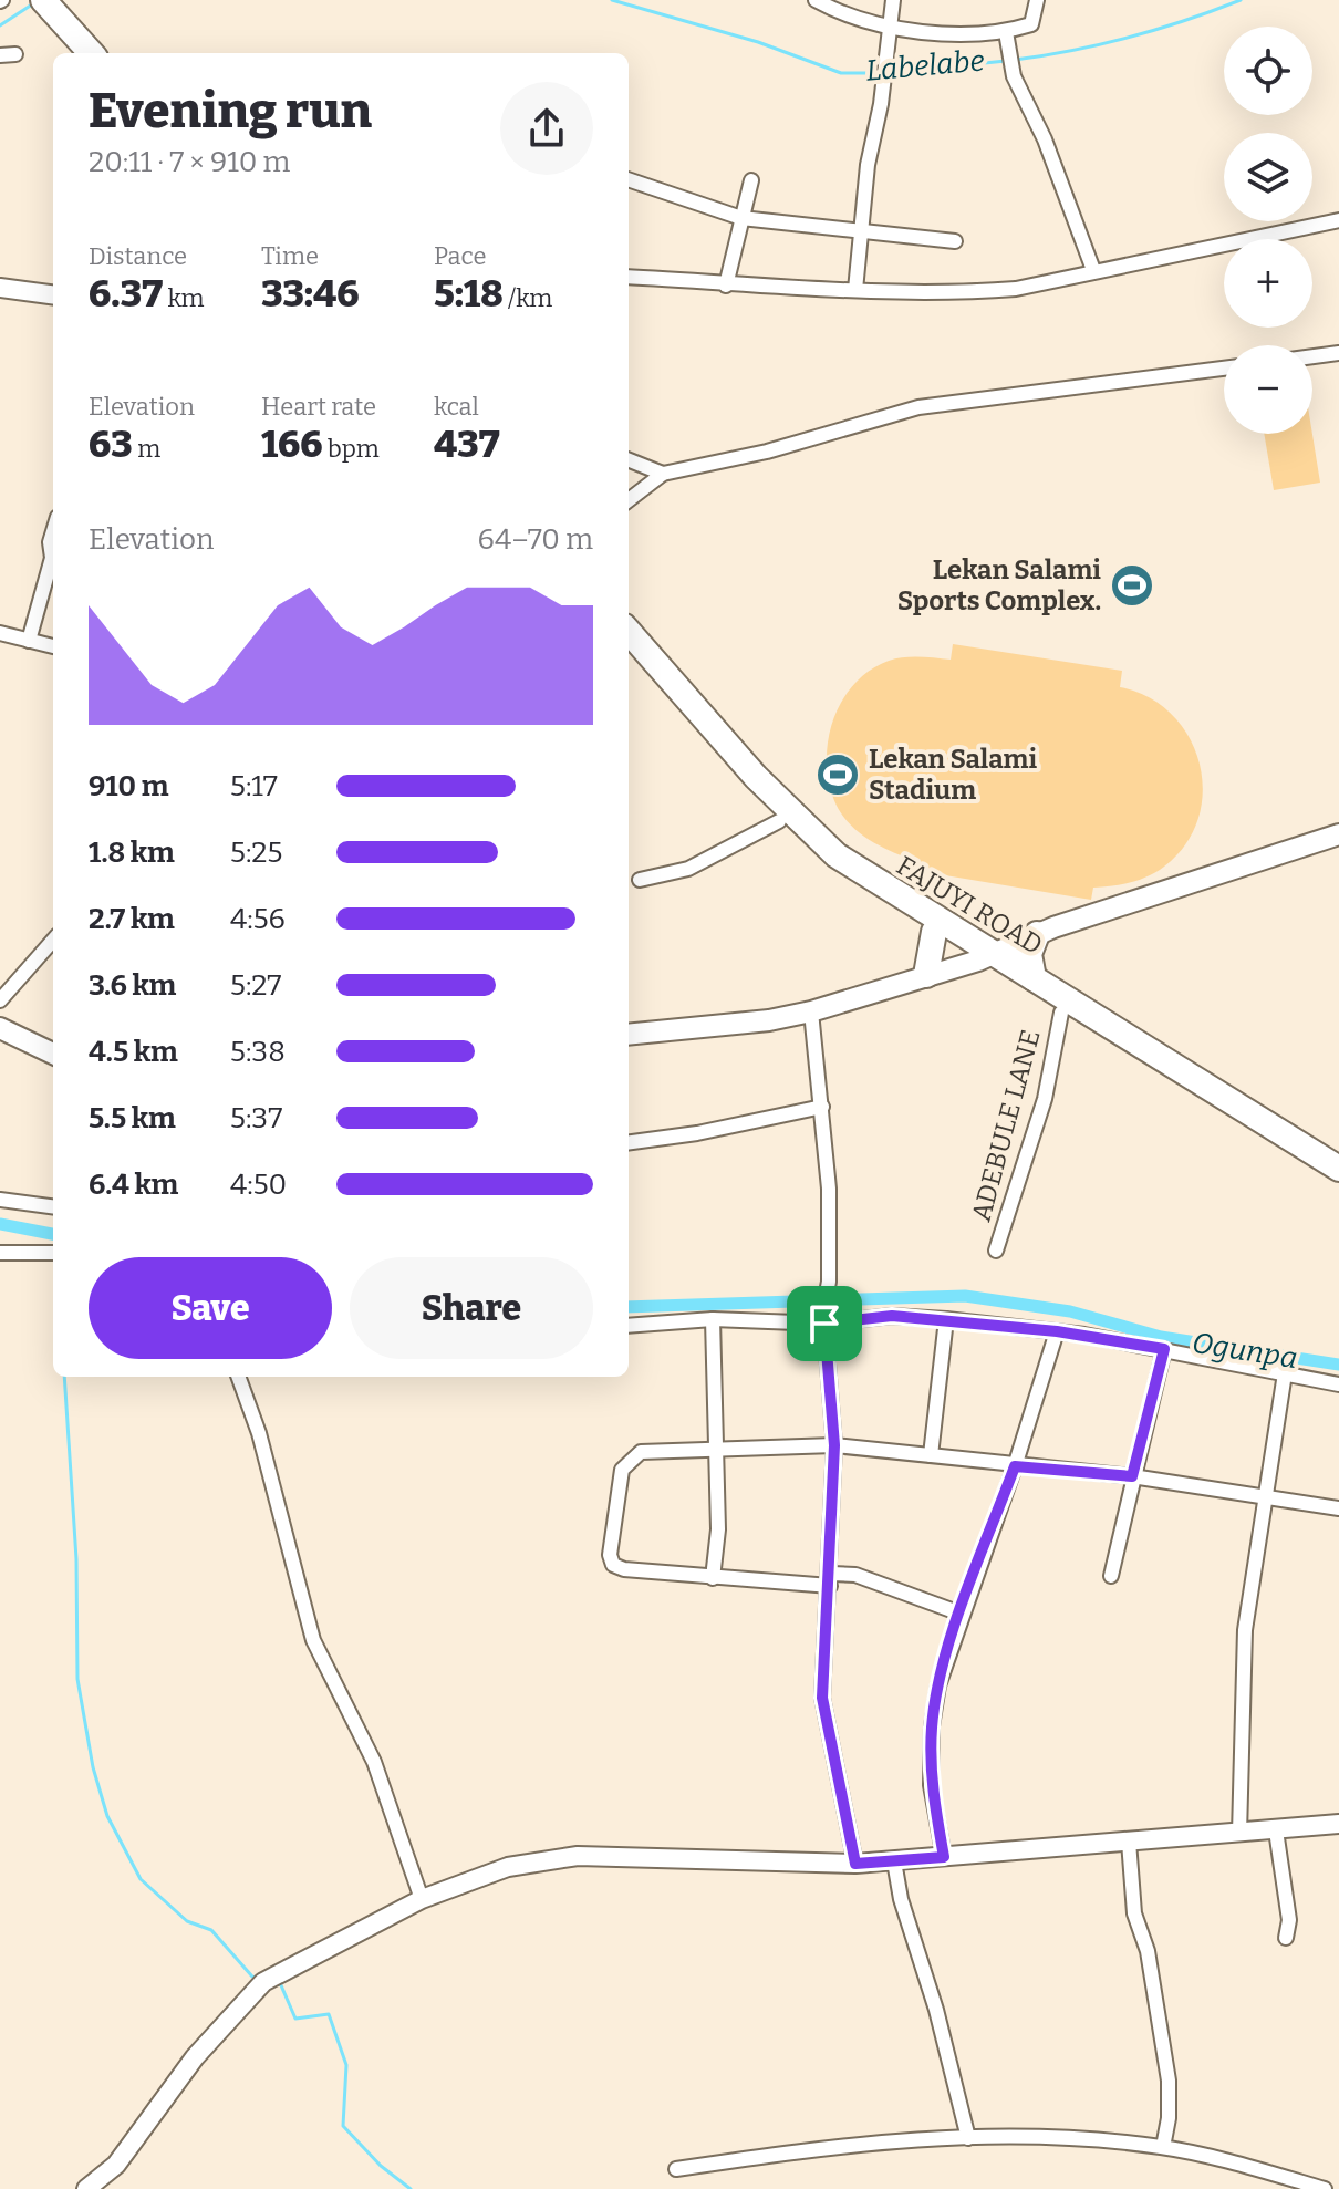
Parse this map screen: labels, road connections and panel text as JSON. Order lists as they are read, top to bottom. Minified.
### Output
{"streets":{"highway":["FAJUYI ROAD"],"street":["ADEBULE LANE"]},"crossings":[["FAJUYI ROAD","ADEBULE LANE"]],"water":["Labelabe","Ogunpa"],"places":{"sports":["Lekan Salami Sports Complex.","Lekan Salami Stadium"]},"page":{"map_buttons":["+","−"],"heading":["Evening run","20:11 · 7 × 910 m"],"stats":[["Distance","6.37 km"],["Time","33:46"],["Pace","5:18 /km"],["Elevation","63 m"],["Heart rate","166 bpm"],["kcal","437"]],"chart":["Elevation","64–70 m"],"list":[{"name":"910 m","note":"5:17"},{"name":"1.8 km","note":"5:25"},{"name":"2.7 km","note":"4:56"},{"name":"3.6 km","note":"5:27"},{"name":"4.5 km","note":"5:38"},{"name":"5.5 km","note":"5:37"},{"name":"6.4 km","note":"4:50"}],"buttons":["Save","Share"]}}
